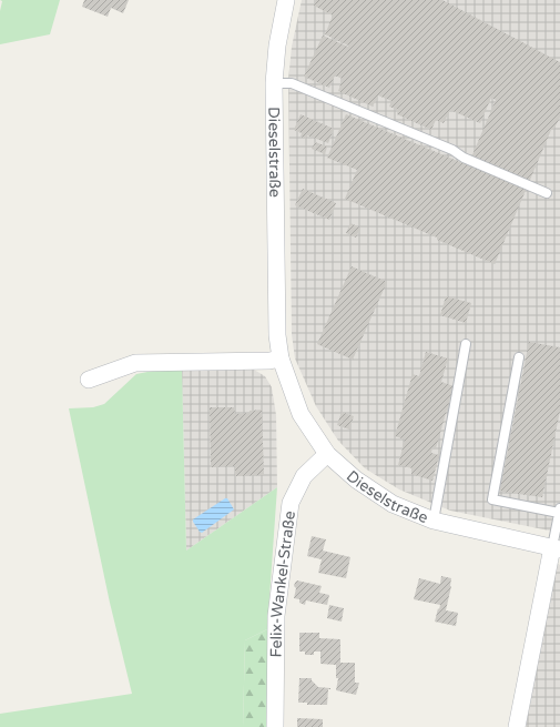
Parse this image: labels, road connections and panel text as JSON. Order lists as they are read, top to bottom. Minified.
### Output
{"streets":{"street":["Dieselstraße","Felix-Wankel-Straße"]},"crossings":[["Dieselstraße","Felix-Wankel-Straße"]]}
